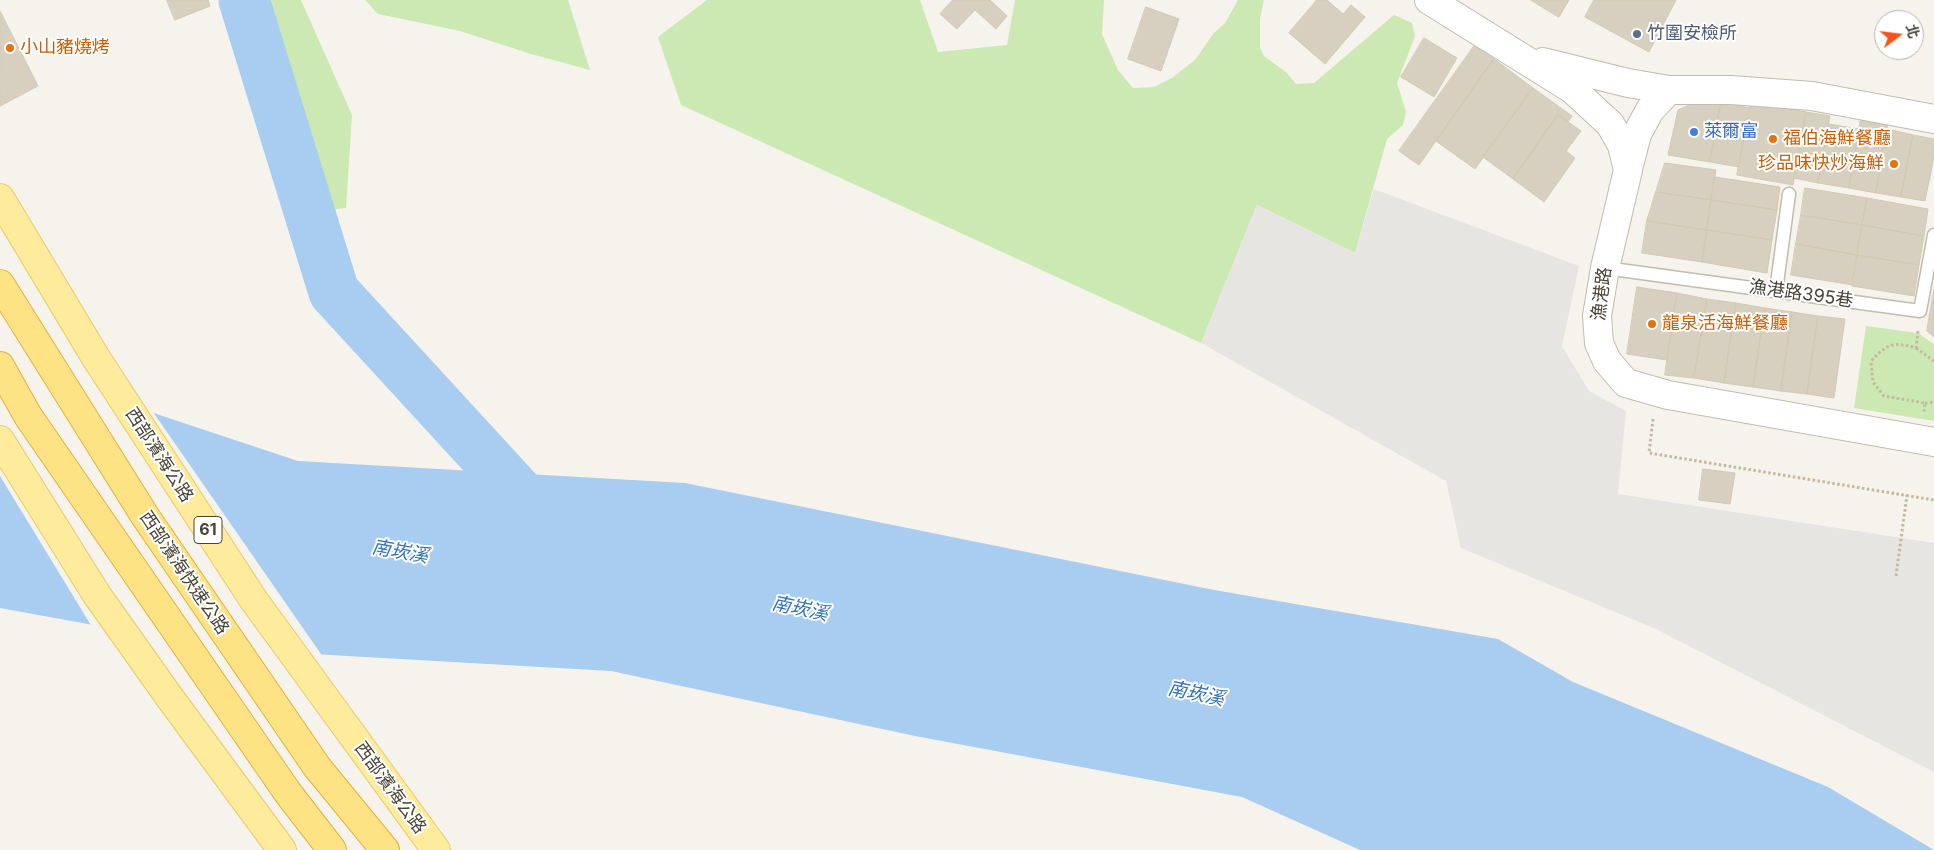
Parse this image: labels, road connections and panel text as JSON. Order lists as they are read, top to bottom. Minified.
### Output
{"streets":{"highway":["61","西部濱海快速公路"],"main road":["西部濱海公路"],"street":["漁港路"],"lane":["漁港路395巷"]},"crossings":[["漁港路","漁港路395巷"]],"water":["南崁溪"],"places":["竹圍安檢所","小山豬燒烤","萊爾富","福伯海鮮餐廳","珍品味快炒海鮮","龍泉活海鮮餐廳"],"north":"right"}
